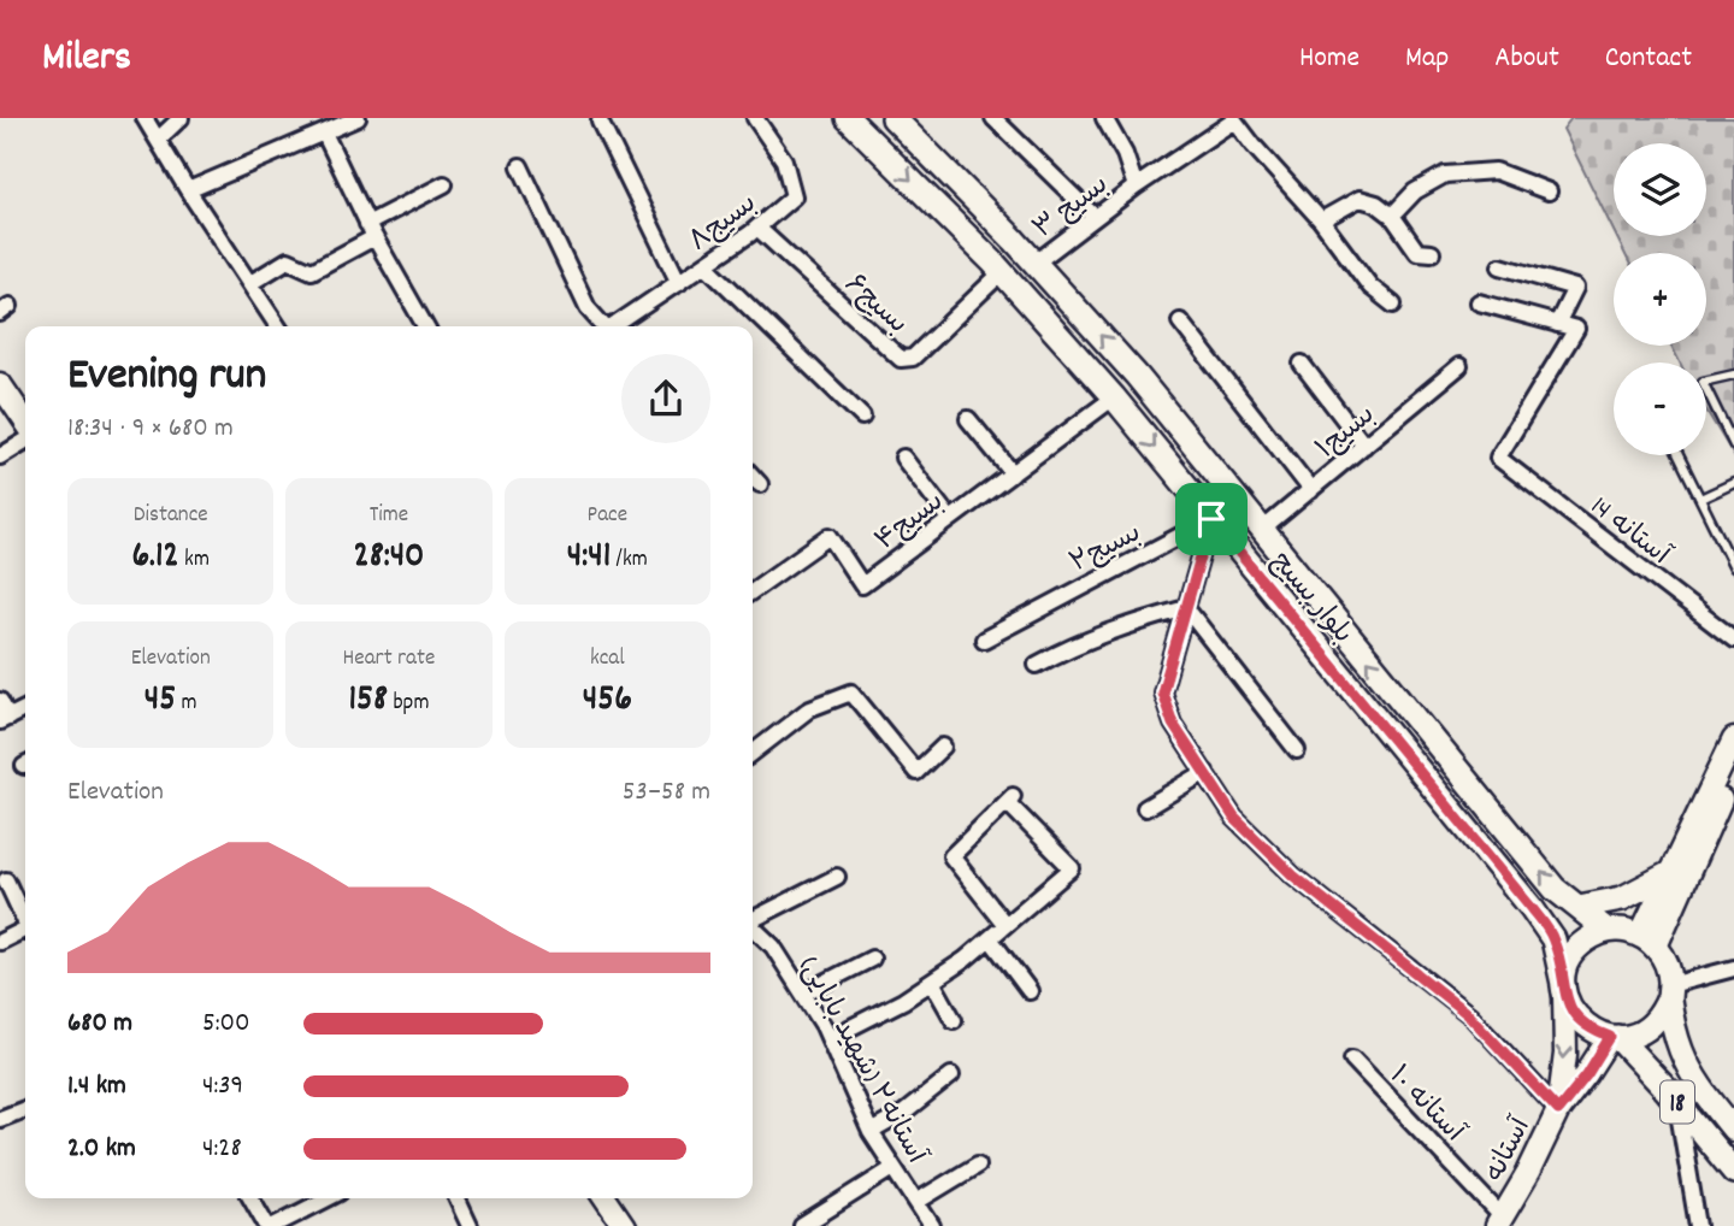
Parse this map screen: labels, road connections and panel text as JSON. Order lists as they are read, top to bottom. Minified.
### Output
{"streets":{"main road":["بلوار بسیج","18","آستانه"],"street":["بسیج ۳","بسیج۸","بسیج۶","بسیج۱","بسیج۴","آستانه 14","بسیج۲","آستانه۲ (شهید بابایی)","آستانه ۱۰"]},"crossings":[["بسیج ۳","بلوار بسیج"],["بسیج۸","بسیج۶"],["بسیج۶","بلوار بسیج"],["بسیج۱","بلوار بسیج"],["بسیج۴","بلوار بسیج"],["بسیج۲","بلوار بسیج"],["بلوار بسیج","18"],["بلوار بسیج","آستانه"],["آستانه ۱۰","آستانه"],["18","آستانه"]],"page":{"header":"Milers","nav":["Home","Map","About","Contact"],"map_buttons":["+","−"],"heading":["Evening run","18:34 · 9 × 680 m"],"stats":[["Distance","6.12 km"],["Time","28:40"],["Pace","4:41 /km"],["Elevation","45 m"],["Heart rate","158 bpm"],["kcal","456"]],"chart":["Elevation","53–58 m"],"list":[{"name":"680 m","note":"5:00"},{"name":"1.4 km","note":"4:39"},{"name":"2.0 km","note":"4:28"}]}}
